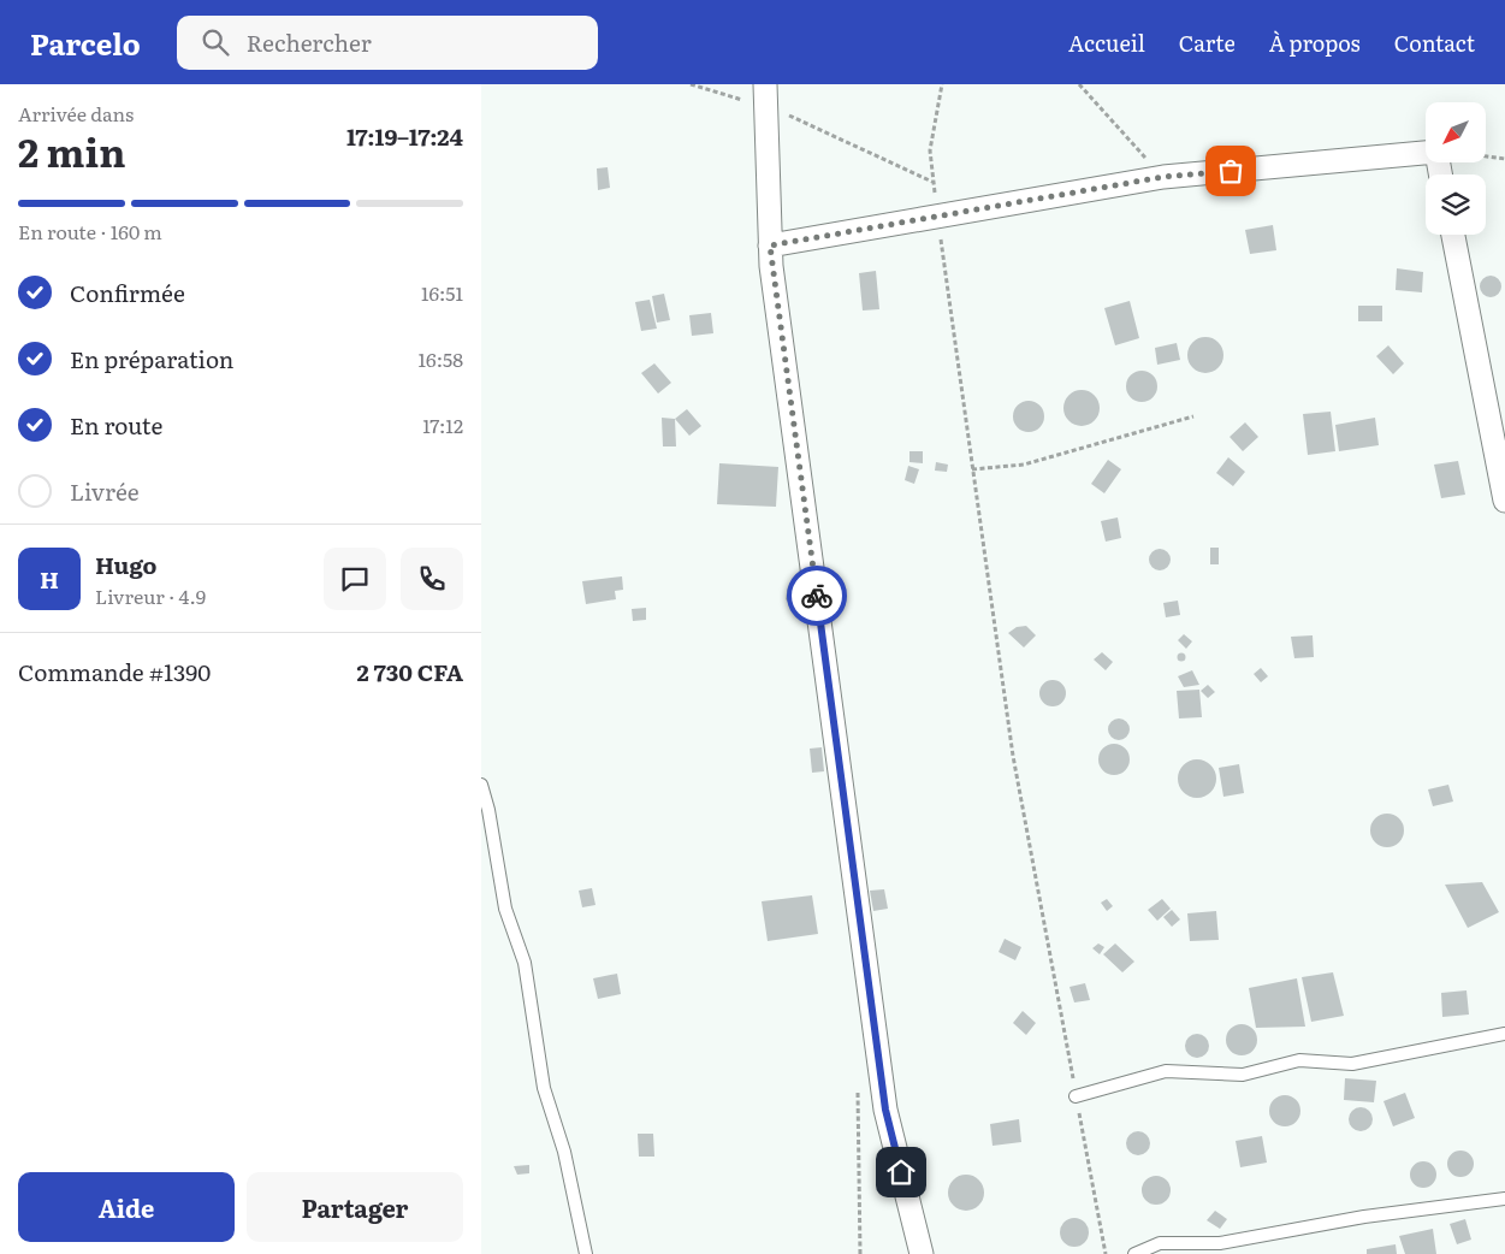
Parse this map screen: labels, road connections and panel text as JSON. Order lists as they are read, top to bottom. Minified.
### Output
{"north":"bottom left","page":{"header":"Parcelo","search":"Rechercher","nav":["Accueil","Carte","À propos","Contact"],"heading":["2 min","Arrivée dans","17:19–17:24"],"panel":["Hugo","Livreur · 4.9","Commande #1390","2 730 CFA"],"bar":"En route · 160 m","list":[["Confirmée","16:51"],["En préparation","16:58"],["En route","17:12"],"Livrée"],"round":"H","buttons":["Aide","Partager"]}}
